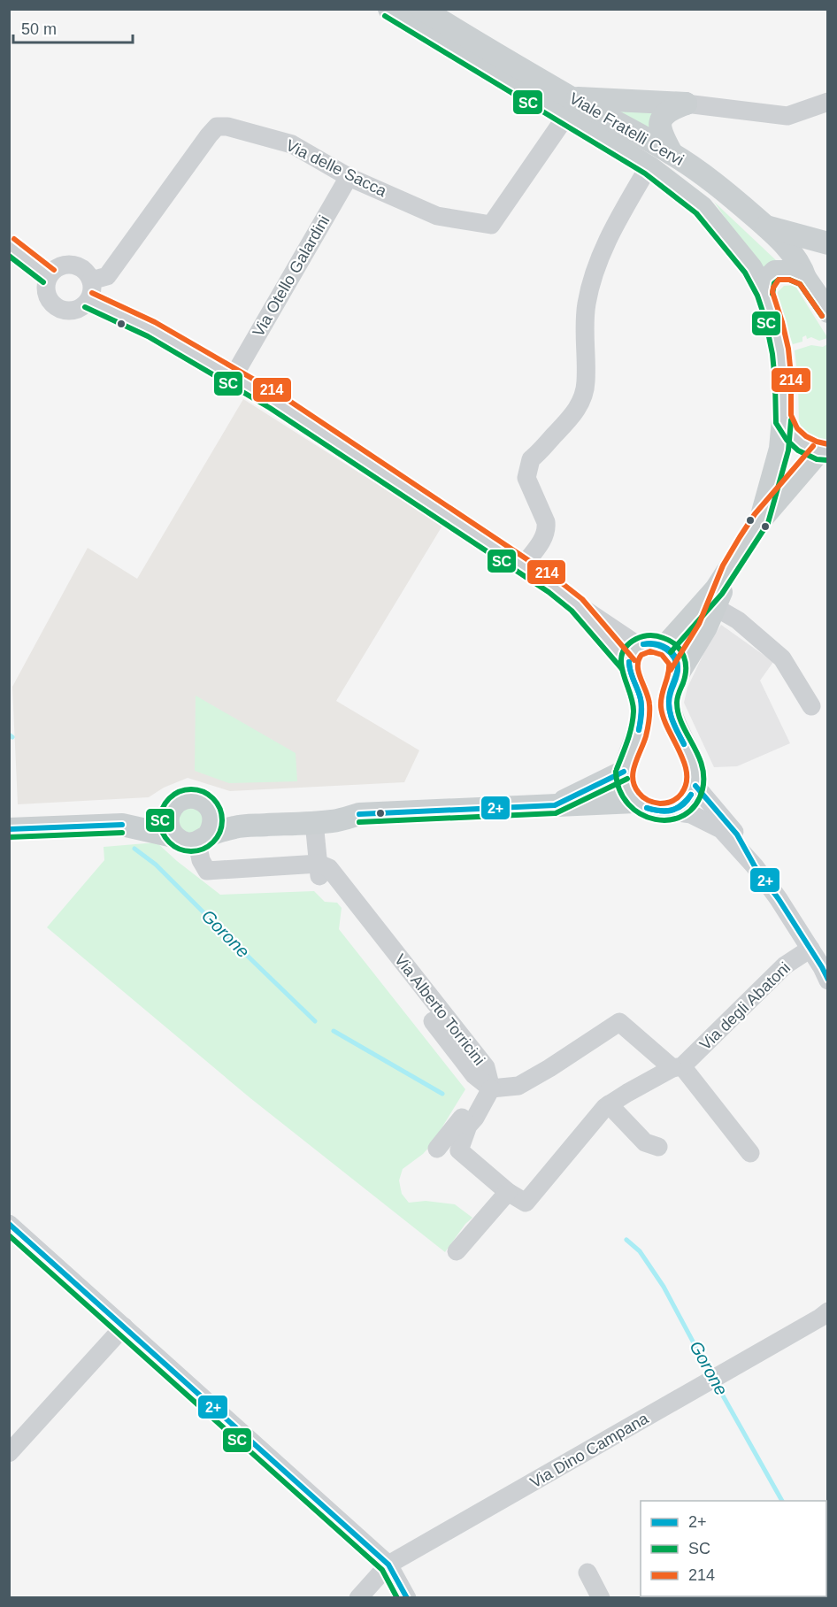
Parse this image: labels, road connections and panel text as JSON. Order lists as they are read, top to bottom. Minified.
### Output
{"streets":{"main road":["Viale Fratelli Cervi"],"street":["Via delle Sacca","Via Otello Galardini","Via degli Abatoni","Via Alberto Torricini","Via Dino Campana"]},"crossings":[["Viale Fratelli Cervi","Via delle Sacca"],["Via delle Sacca","Via Otello Galardini"],["Via degli Abatoni","Via Alberto Torricini"]],"water":["Gorone"],"lines":["transit line SC","transit line 214","transit line 2+"],"legend":["2+","SC","214"],"scale_bar":"50 m"}
